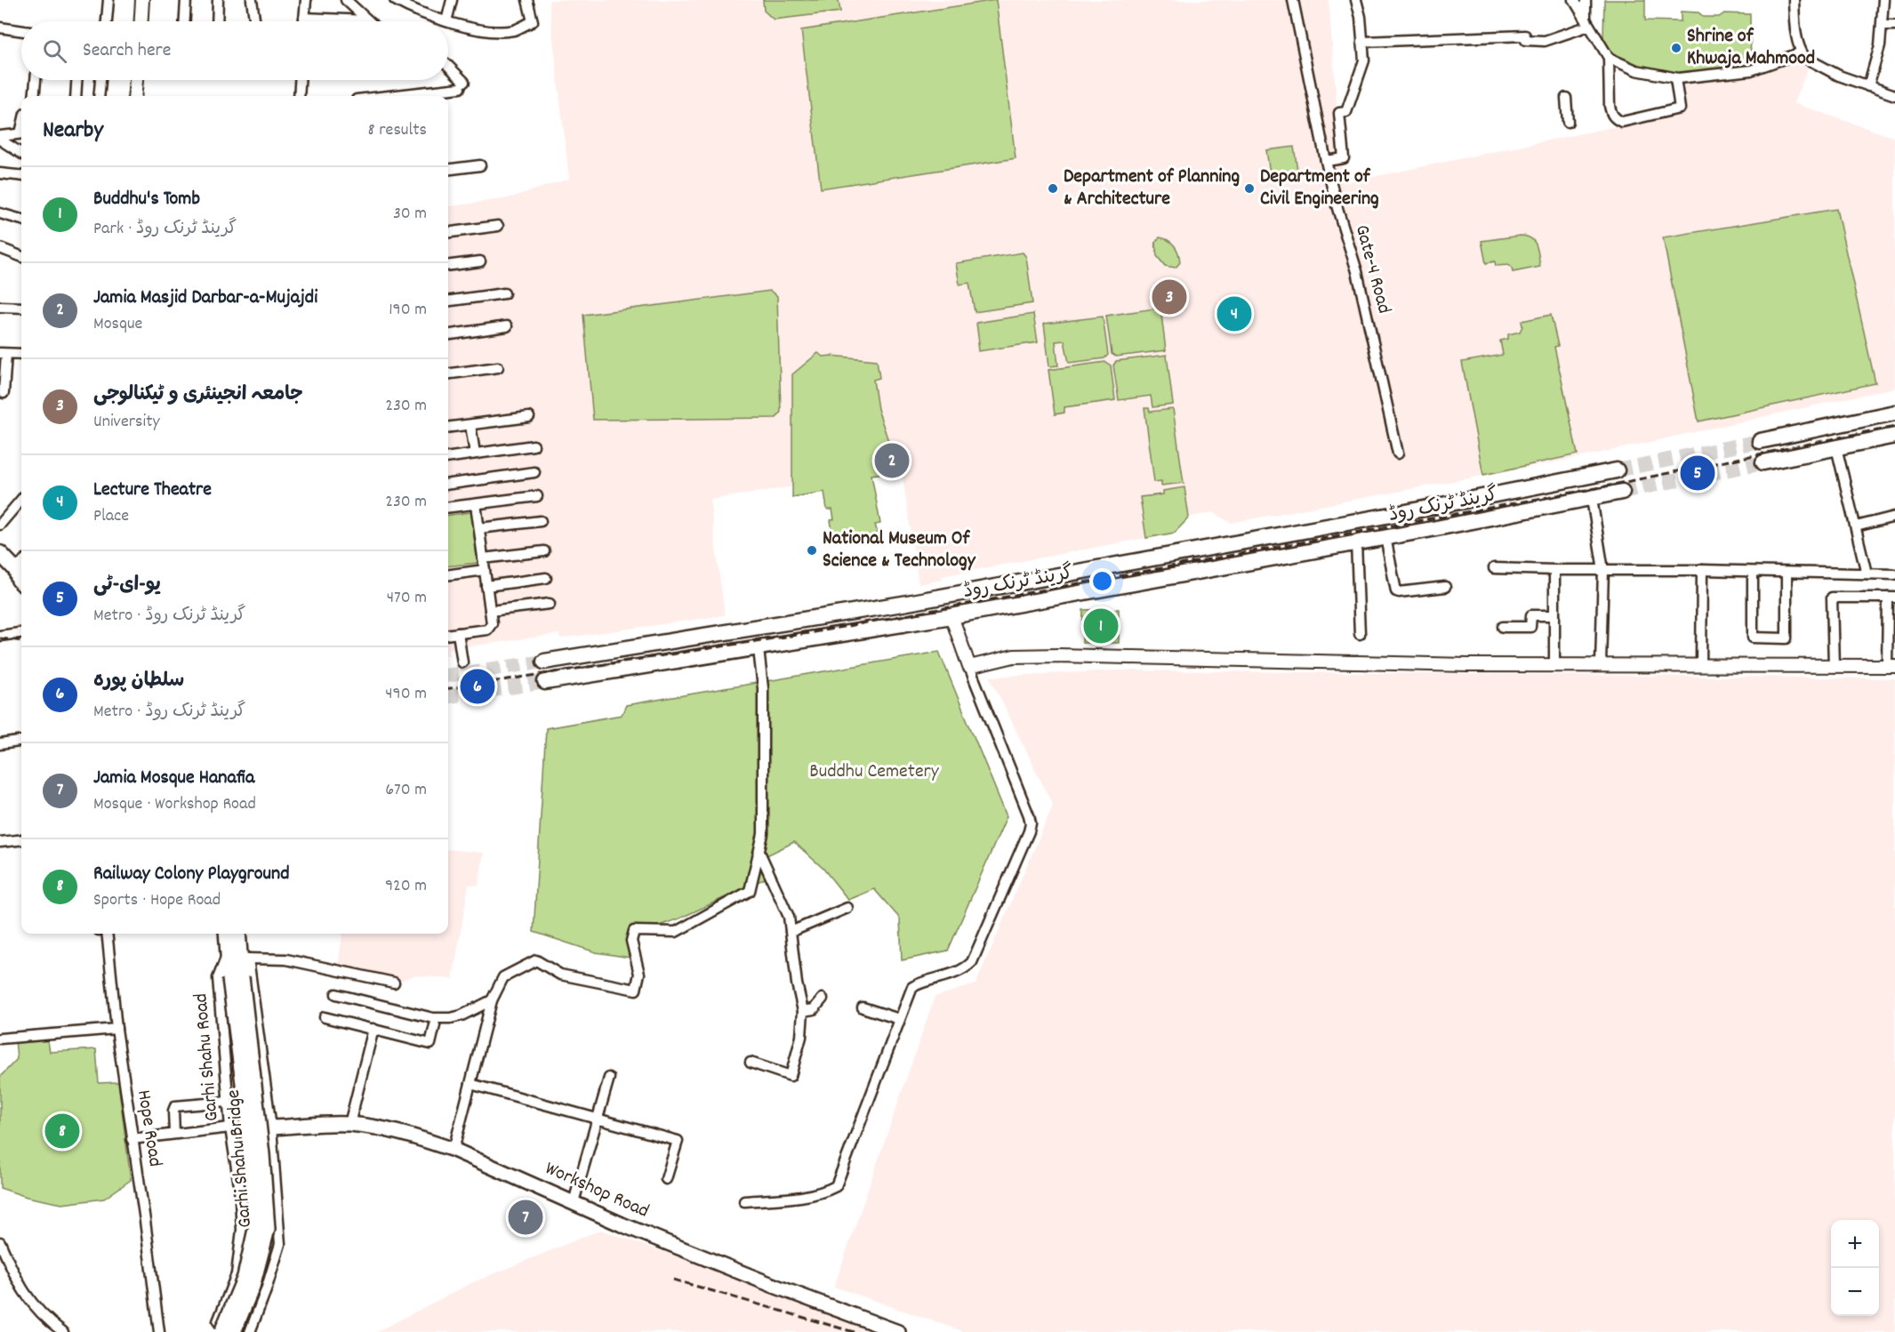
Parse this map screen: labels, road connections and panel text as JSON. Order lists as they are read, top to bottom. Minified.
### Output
{"streets":{"main road":["گرینڈ ٹرنک روڈ","Garhi Shahu Bridge","Workshop Road"],"street":["Gate-4 Road","Garhi Shahu Road","Hope Road"]},"parks":["Buddhu Cemetery"],"places":["Shrine of Khwaja Mahmood","Department of Planning & Architecture","Department of Civil Engineering","National Museum Of Science & Technology"],"page":{"search":"Search here","heading":["Nearby","8 results"],"list":[{"mark":"1","name":"Buddhu's Tomb","note":"Park · گرینڈ ٹرنک روڈ","value":"30 m"},{"mark":"2","name":"Jamia Masjid Darbar-a-Mujajdi","note":"Mosque","value":"190 m"},{"mark":"3","name":"جامعہ انجینئری و ٹیکنالوجی","note":"University","value":"230 m"},{"mark":"4","name":"Lecture Theatre","note":"Place","value":"230 m"},{"mark":"5","name":"یو-ای-ٹی","note":"Metro · گرینڈ ٹرنک روڈ","value":"470 m"},{"mark":"6","name":"سلطان پورہ","note":"Metro · گرینڈ ٹرنک روڈ","value":"490 m"},{"mark":"7","name":"Jamia Mosque Hanafia","note":"Mosque · Workshop Road","value":"670 m"},{"mark":"8","name":"Railway Colony Playground","note":"Sports · Hope Road","value":"920 m"}],"pins":["3","4","2","5","1","6","8","7"],"map_buttons":["+","−"]}}
